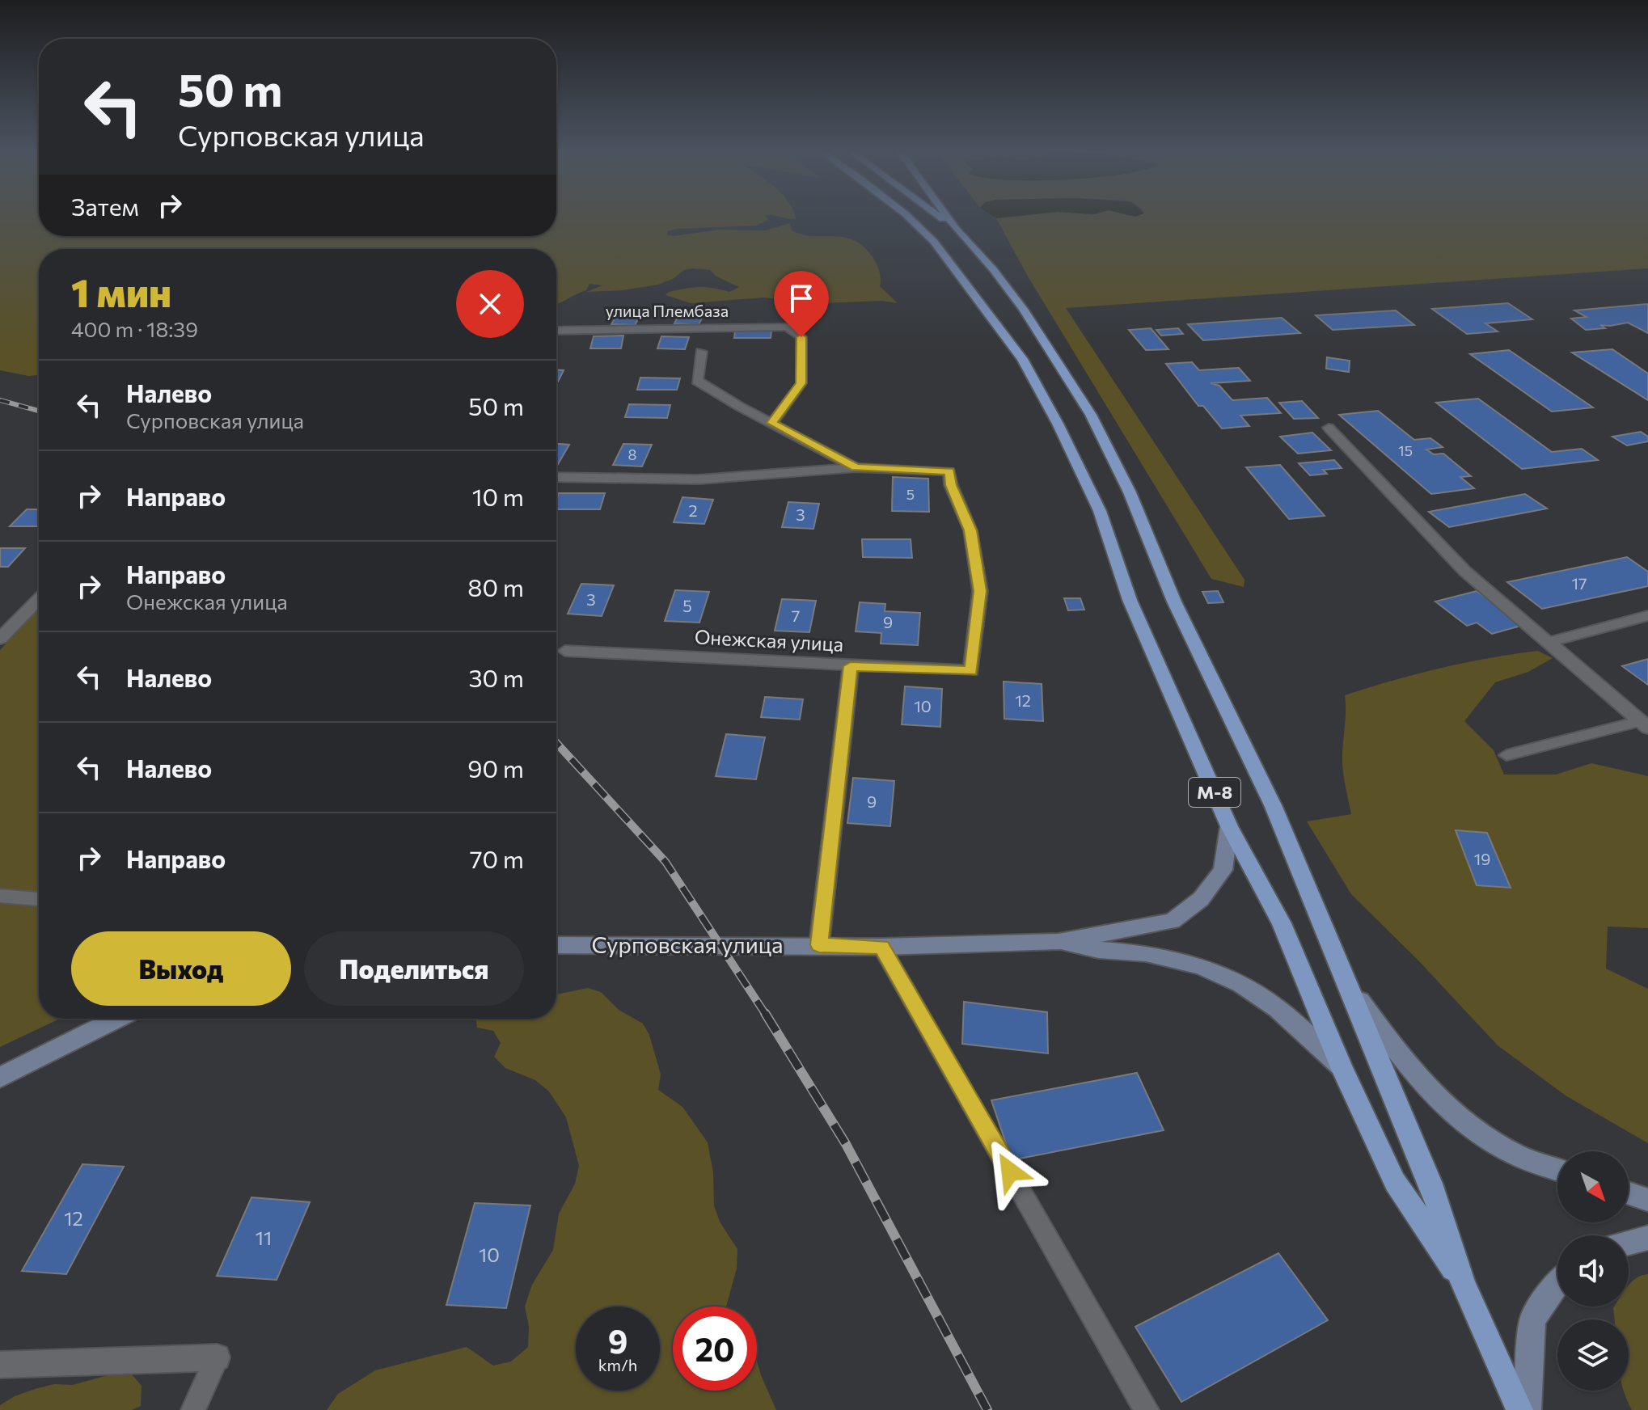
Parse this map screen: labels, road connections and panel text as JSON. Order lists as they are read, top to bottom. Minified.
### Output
{"streets":{"main road":["М-8","Сурповская улица"],"street":["улица Плембаза","Онежская улица"]},"house_numbers":["15","8","5","2","3","17","3","5","7","9","12","10","9","19","12","11","10"],"north":"bottom right","page":{"turn":["50 m","Сурповская улица"],"then":"Затем","heading":["1 мин","400 m · 18:39"],"list":[{"name":"Налево","note":"Сурповская улица","value":"50 m"},{"name":"Направо","value":"10 m"},{"name":"Направо","note":"Онежская улица","value":"80 m"},{"name":"Налево","value":"30 m"},{"name":"Налево","value":"90 m"},{"name":"Направо","value":"70 m"}],"buttons":["Выход","Поделиться"],"speed":"9 km/h","limit":"20"}}
